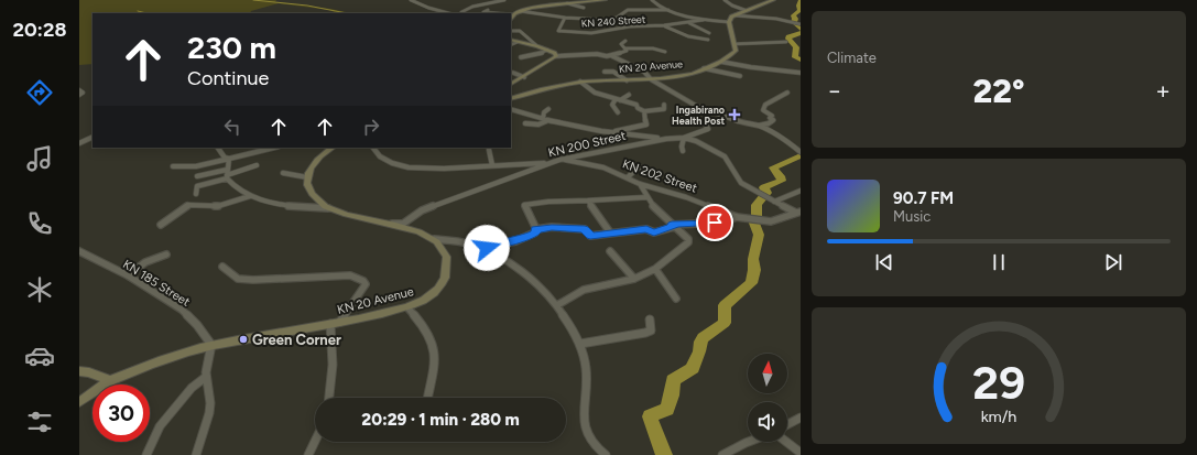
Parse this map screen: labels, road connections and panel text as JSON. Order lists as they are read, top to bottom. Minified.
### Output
{"streets":{"main road":["KN 20 Avenue"],"street":["KN 240 Street","KN 200 Street","KN 202 Street","KN 185 Street"]},"crossings":[["KN 20 Avenue","KN 185 Street"],["KN 200 Street","KN 202 Street"]],"places":{"health":["Ingabirano Health Post"],"other":["Green Corner"]},"north":"top","page":{"tabs":"20:28","tile":"Climate","turn":["230 m","Continue"],"heat":["−","22°","+"],"song":["90.7 FM","Music"],"limit":"30","trip":"20:29 · 1 min · 280 m","gauge":["29","km/h"]}}
